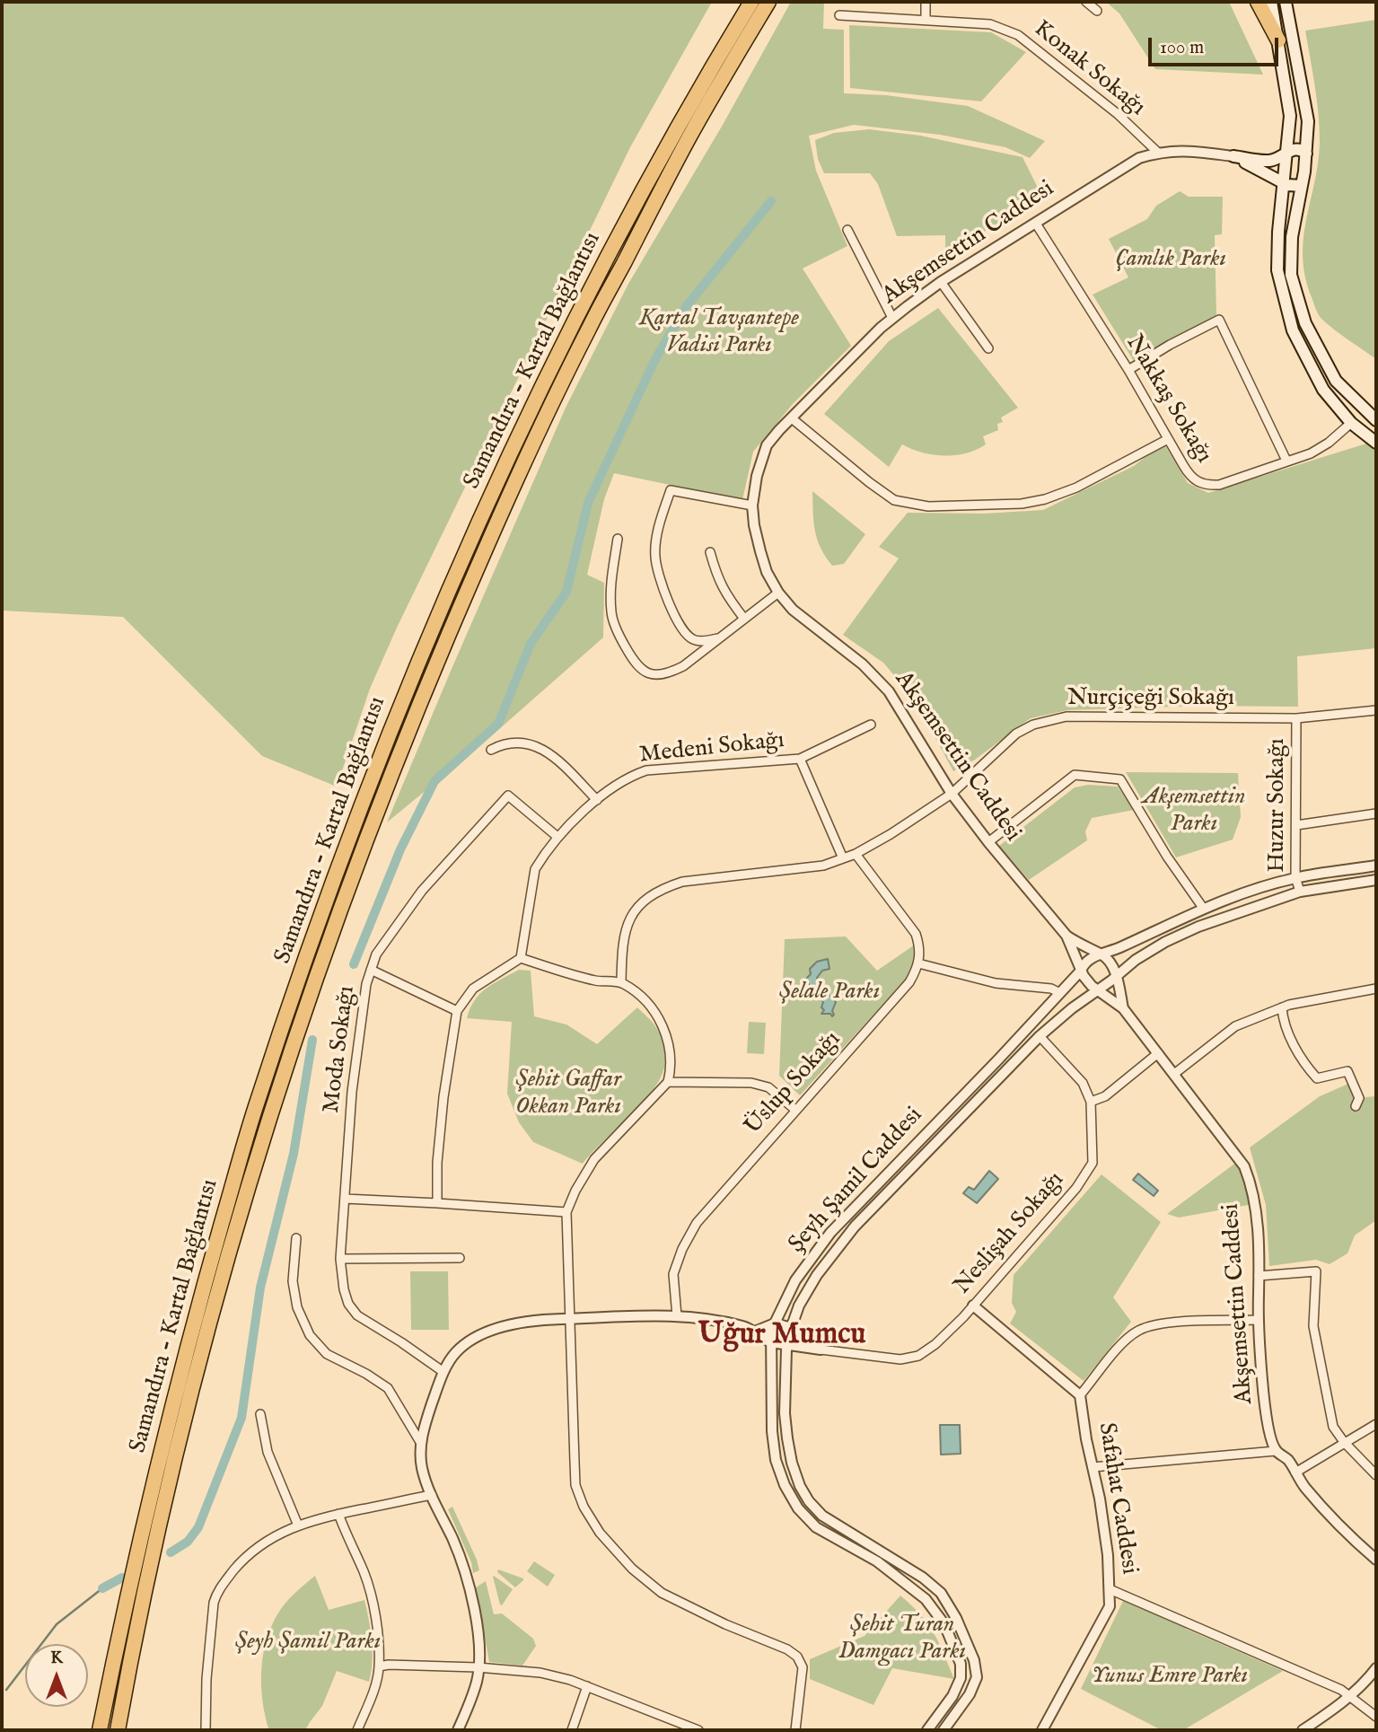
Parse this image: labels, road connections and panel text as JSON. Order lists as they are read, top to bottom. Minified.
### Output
{"streets":{"highway":["Samandıra - Kartal Bağlantısı"],"street":["Konak Sokağı","Akşemsettin Caddesi","Nakkaş Sokağı","Nurçiçeği Sokağı","Medeni Sokağı","Huzur Sokağı","Moda Sokağı","Üslup Sokağı","Şeyh Şamil Caddesi","Neslişah Sokağı","Safahat Caddesi"]},"crossings":[["Konak Sokağı","Akşemsettin Caddesi"],["Akşemsettin Caddesi","Nakkaş Sokağı"],["Akşemsettin Caddesi","Nurçiçeği Sokağı"],["Akşemsettin Caddesi","Şeyh Şamil Caddesi"],["Nurçiçeği Sokağı","Medeni Sokağı"],["Nurçiçeği Sokağı","Huzur Sokağı"],["Medeni Sokağı","Moda Sokağı"],["Huzur Sokağı","Şeyh Şamil Caddesi"],["Şeyh Şamil Caddesi","Neslişah Sokağı"],["Neslişah Sokağı","Safahat Caddesi"]],"districts":["Uğur Mumcu"],"parks":["Çamlık Parkı","Kartal Tavşantepe Vadisi Parkı","Akşemsettin Parkı","Şelale Parkı","Şehit Gaffar Okkan Parkı","Şehit Turan Damgacı Parkı","Şeyh Şamil Parkı","Yunus Emre Parkı"],"scale_bar":"100 m","north":"top"}
